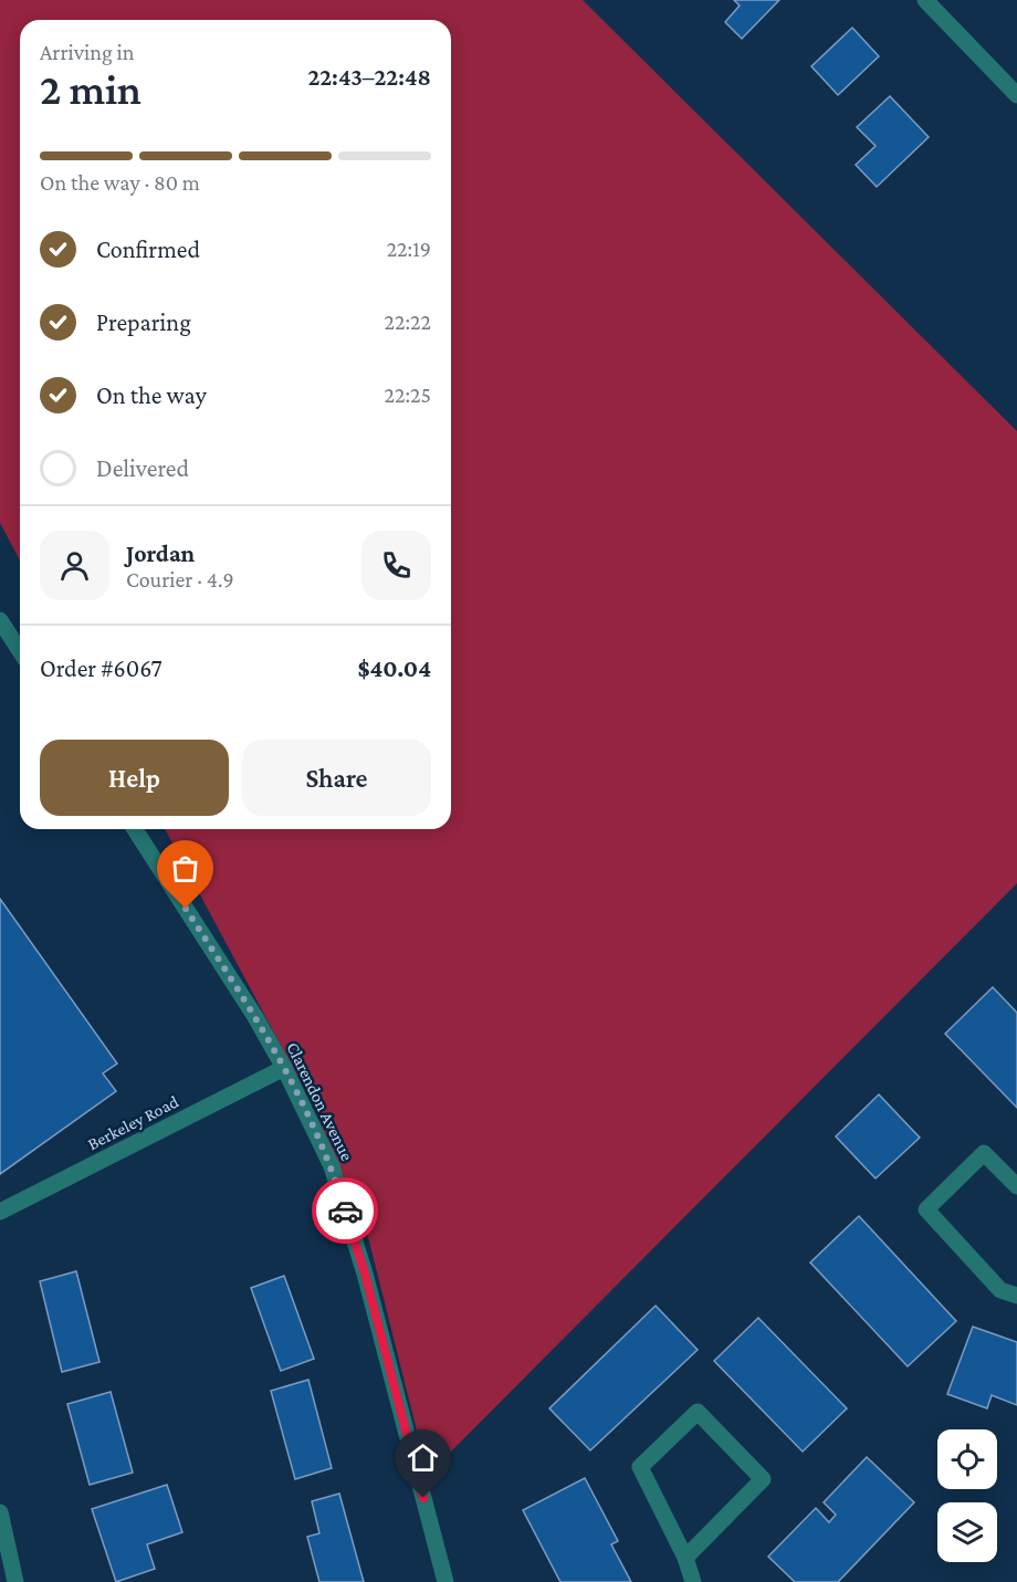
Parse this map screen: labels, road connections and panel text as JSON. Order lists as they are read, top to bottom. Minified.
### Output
{"streets":{"street":["Clarendon Avenue","Berkeley Road"]},"crossings":[["Clarendon Avenue","Berkeley Road"]],"page":{"heading":["2 min","Arriving in","22:43–22:48"],"panel":["Jordan","Courier · 4.9","Order #6067","$40.04"],"bar":"On the way · 80 m","list":[["Confirmed","22:19"],["Preparing","22:22"],["On the way","22:25"],"Delivered"],"buttons":["Help","Share"]}}
